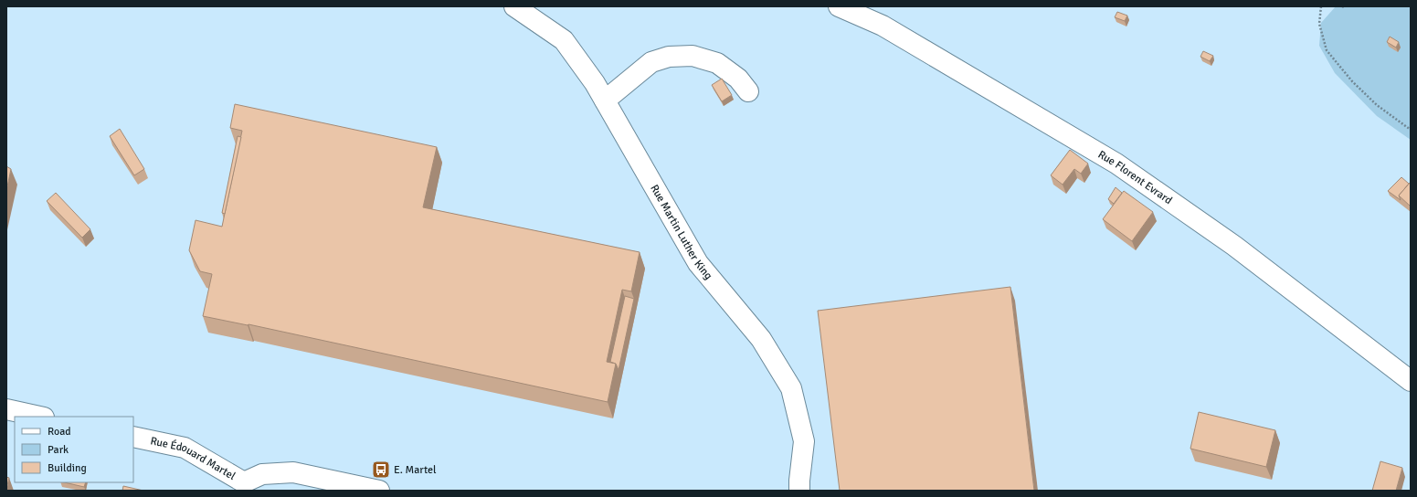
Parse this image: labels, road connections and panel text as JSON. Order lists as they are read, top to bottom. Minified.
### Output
{"streets":{"street":["Rue Florent Evrard","Rue Martin Luther King","Rue Édouard Martel"]},"places":{"bus stop":["E. Martel"]},"legend":["Road","Park","Building"]}
